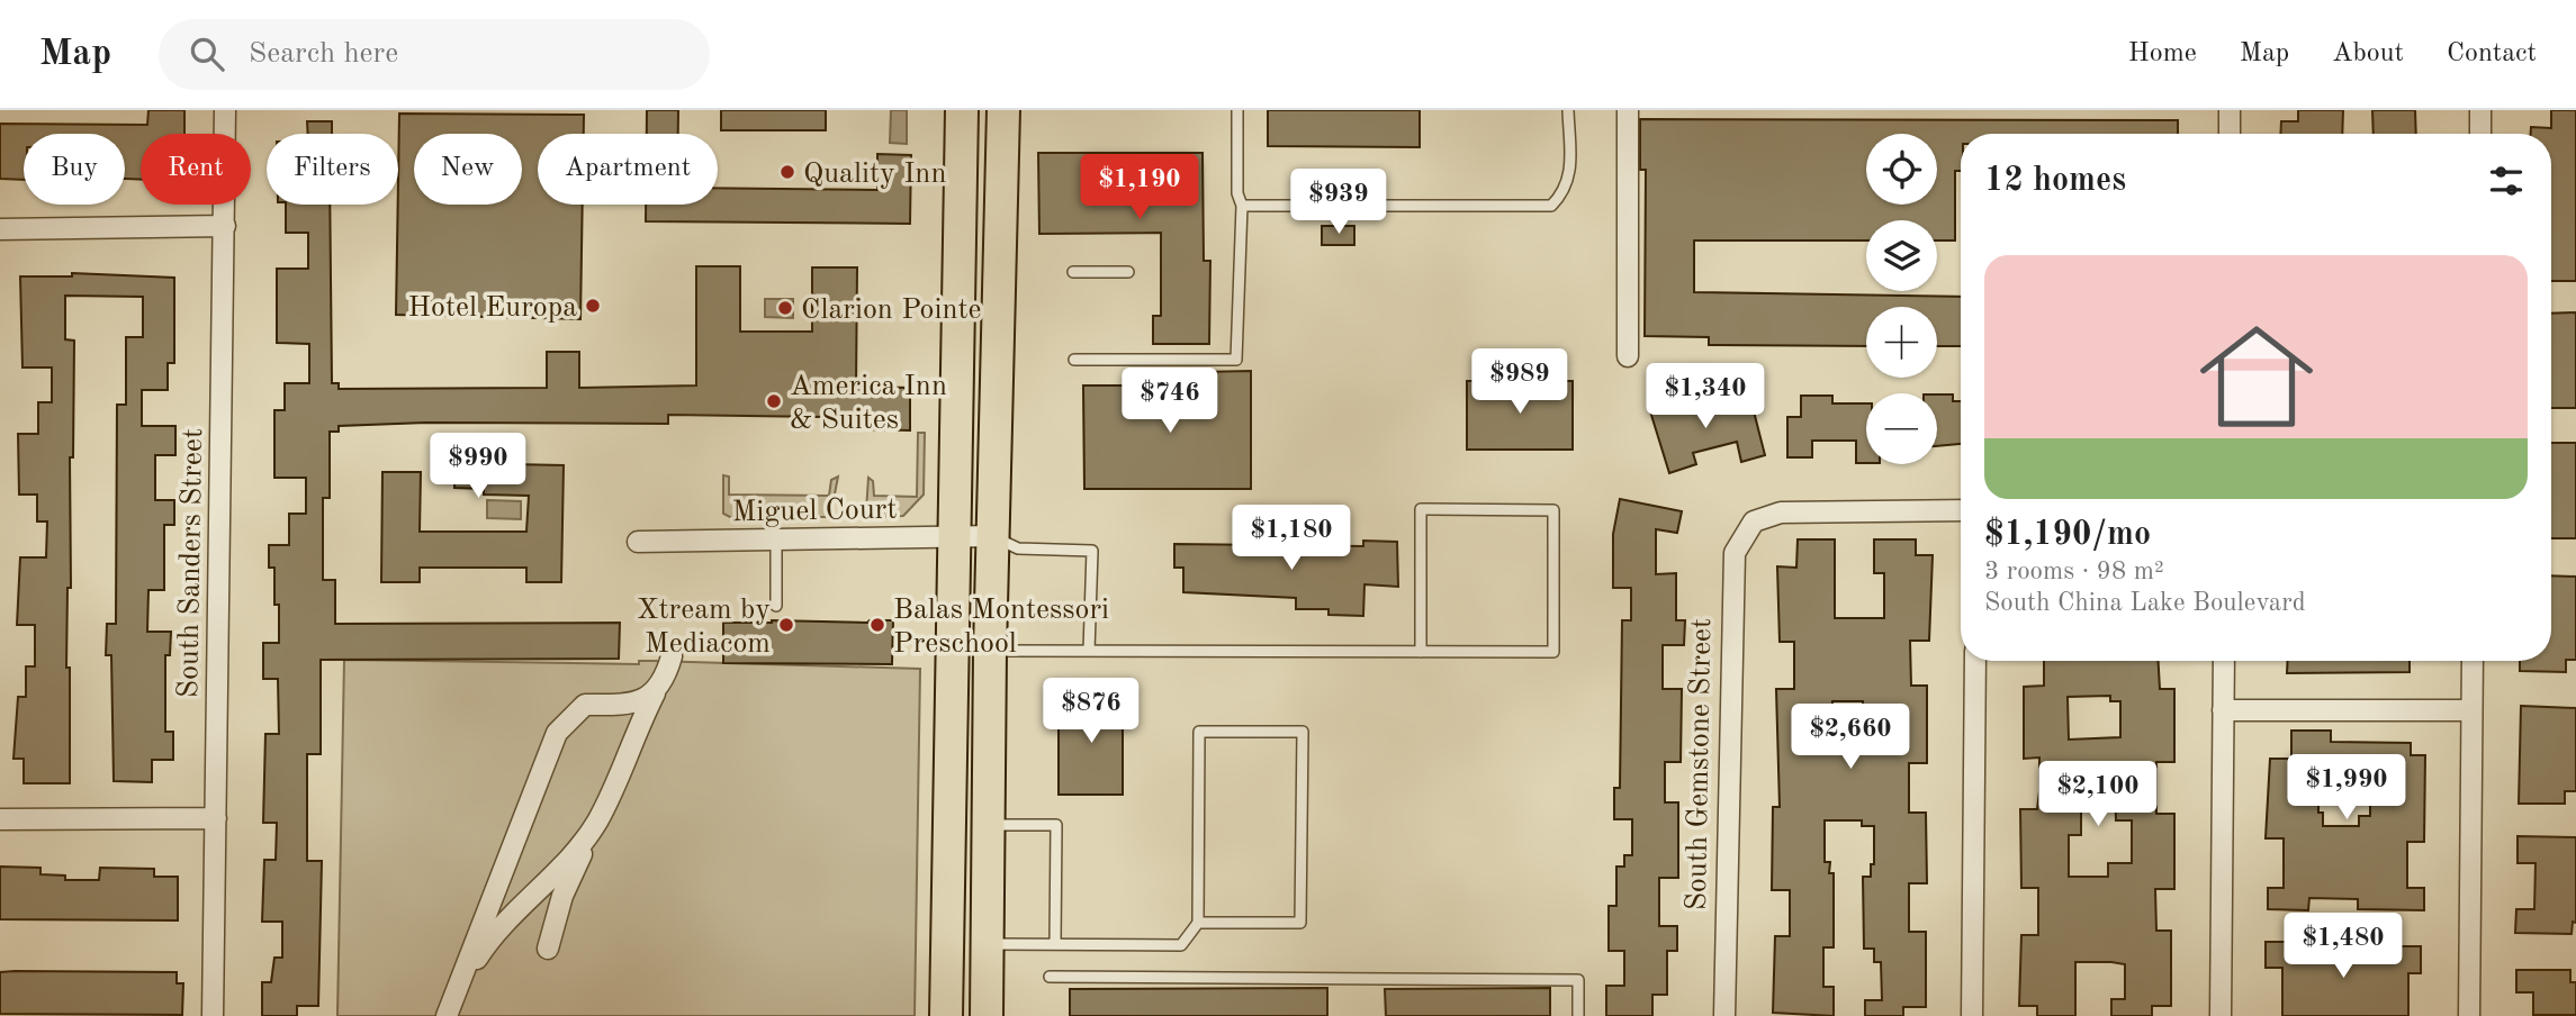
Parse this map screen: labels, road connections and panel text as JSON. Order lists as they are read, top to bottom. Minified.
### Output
{"streets":{"street":["Miguel Court","South Sanders Street","South Gemstone Street"]},"places":["Quality Inn","Hotel Europa","Clarion Pointe","America Inn & Suites","Xtream by Mediacom","Balas Montessori Preschool"],"page":{"header":"Map","search":"Search here","nav":["Home","Map","About","Contact"],"map_buttons":["+","−"],"chip":["Buy","Rent","Filters","New","Apartment"],"heading":"12 homes","price":["$1,190","$939","$989","$1,340","$746","$990","$1,180","$876","$2,660","$1,990","$2,100","$1,480"],"list":[{"name":"$1,190/mo","note":"3 rooms · 98 m² · South China Lake Boulevard"}]}}
